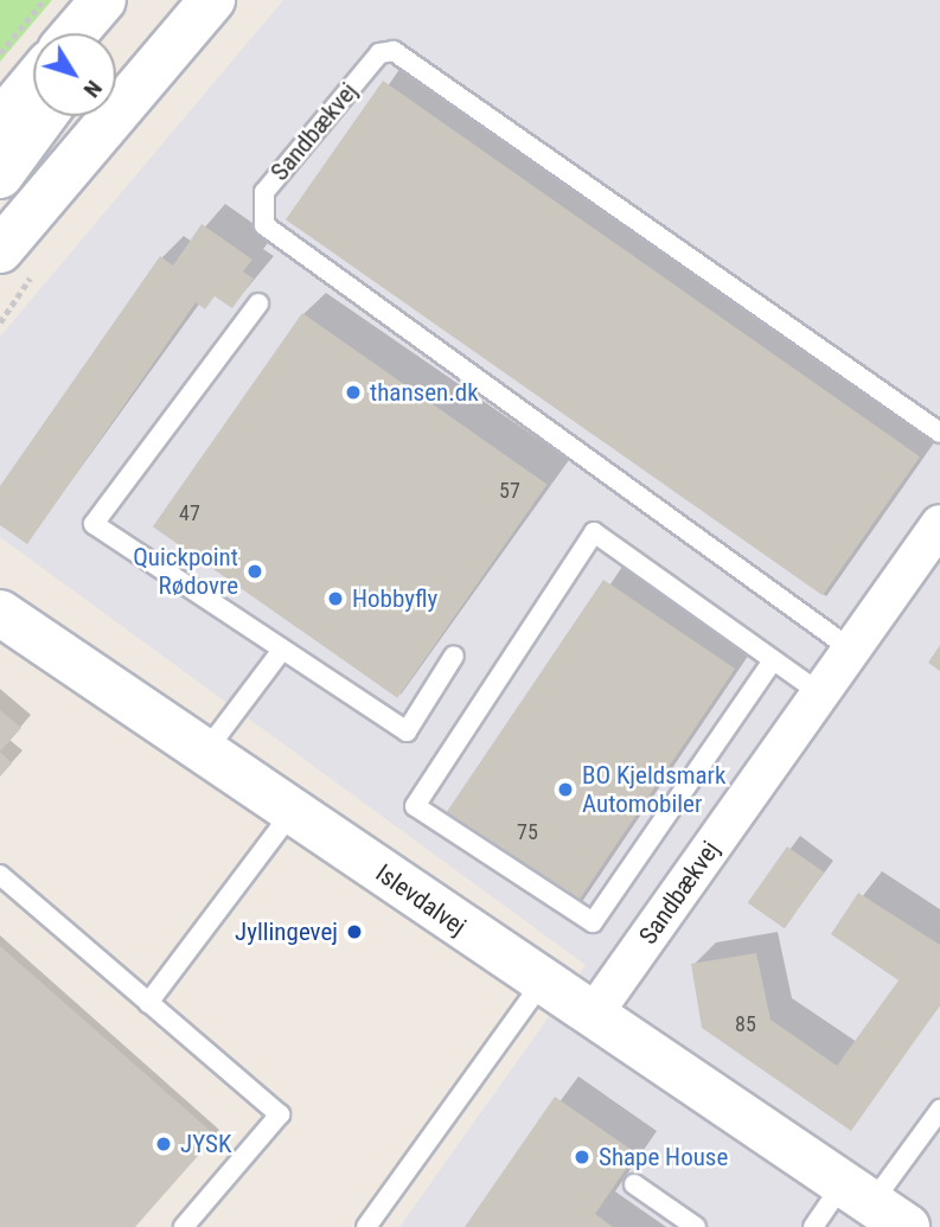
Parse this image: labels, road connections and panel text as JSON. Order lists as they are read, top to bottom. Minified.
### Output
{"streets":{"street":["Sandbækvej","Islevdalvej"]},"crossings":[["Sandbækvej","Islevdalvej"]],"places":["thansen.dk","Quickpoint Rødovre","Hobbyfly","BO Kjeldsmark Automobiler","Jyllingevej","JYSK","Shape House"],"house_numbers":["57","47","75","85"],"north":"bottom right"}
